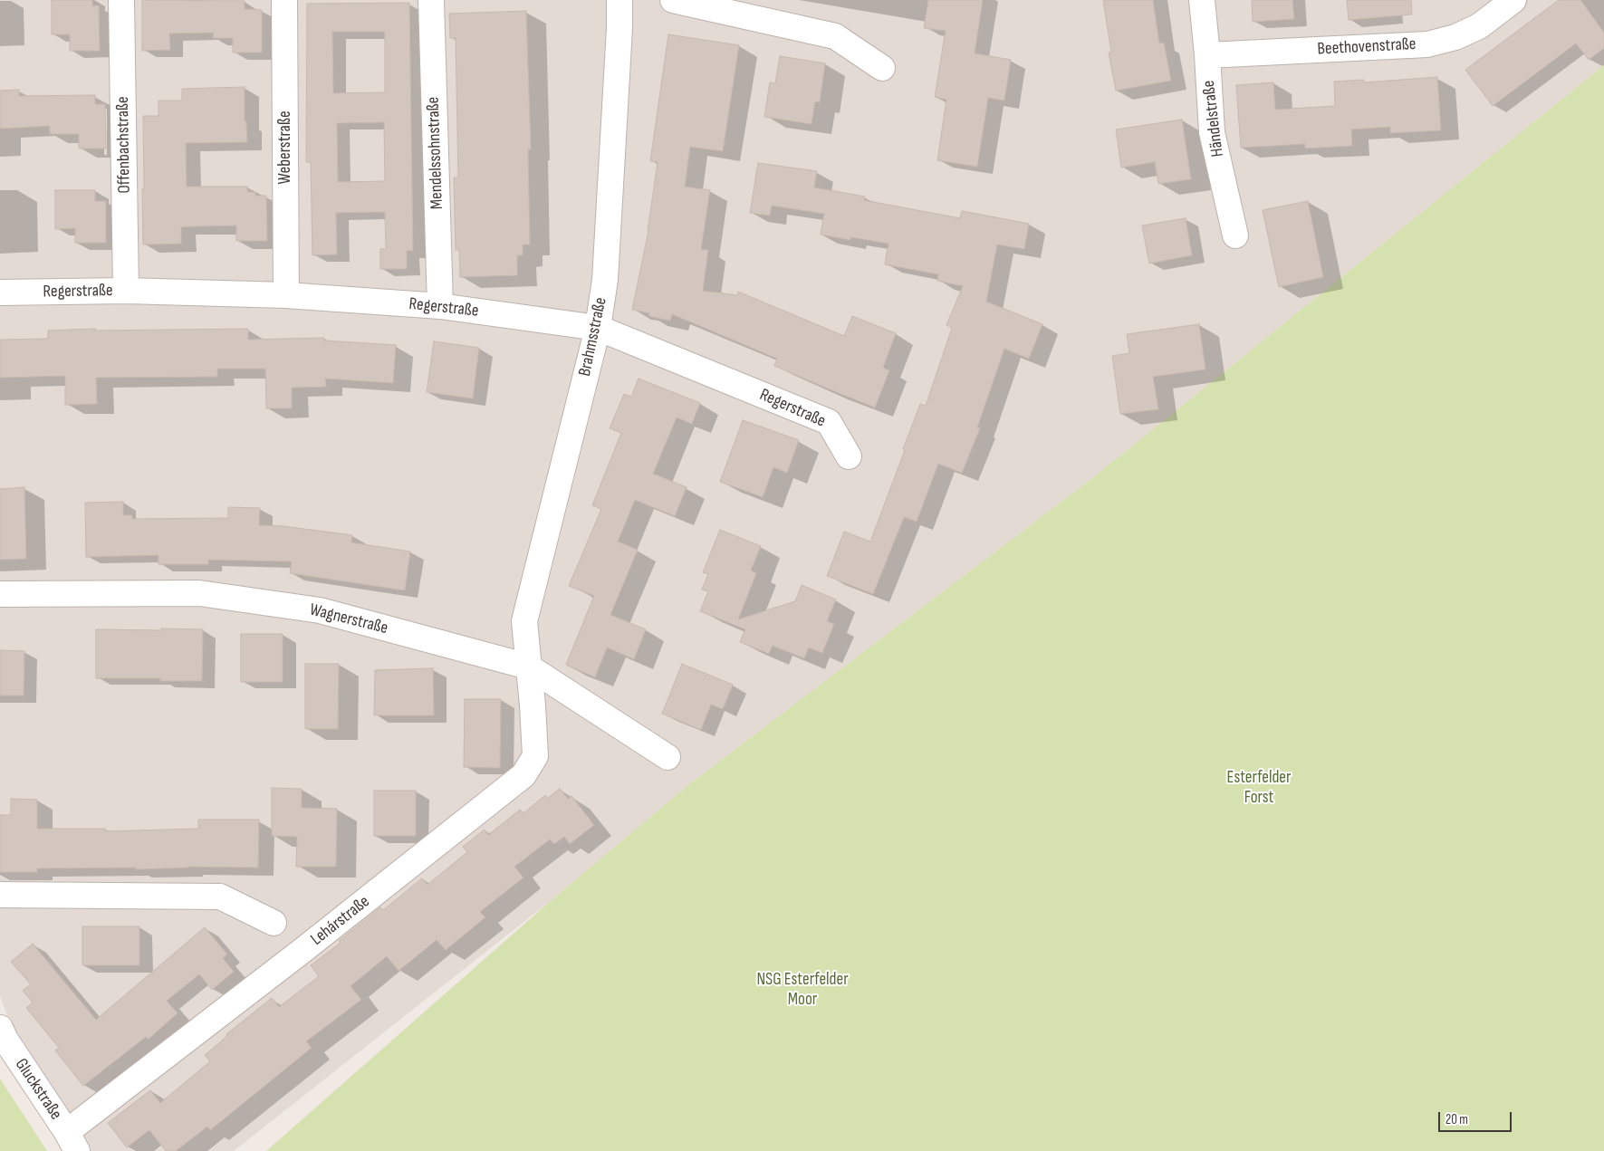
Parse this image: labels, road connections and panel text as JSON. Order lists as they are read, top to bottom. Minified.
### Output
{"streets":{"street":["Beethovenstraße","Händelstraße","Offenbachstraße","Weberstraße","Mendelssohnstraße","Regerstraße","Brahmsstraße","Wagnerstraße","Lehárstraße","Gluckstraße"]},"crossings":[["Beethovenstraße","Händelstraße"],["Offenbachstraße","Regerstraße"],["Weberstraße","Regerstraße"],["Mendelssohnstraße","Regerstraße"],["Regerstraße","Brahmsstraße"],["Brahmsstraße","Wagnerstraße"],["Brahmsstraße","Lehárstraße"],["Wagnerstraße","Lehárstraße"],["Lehárstraße","Gluckstraße"]],"parks":["Esterfelder Forst","NSG Esterfelder Moor"],"scale_bar":"20 m"}
